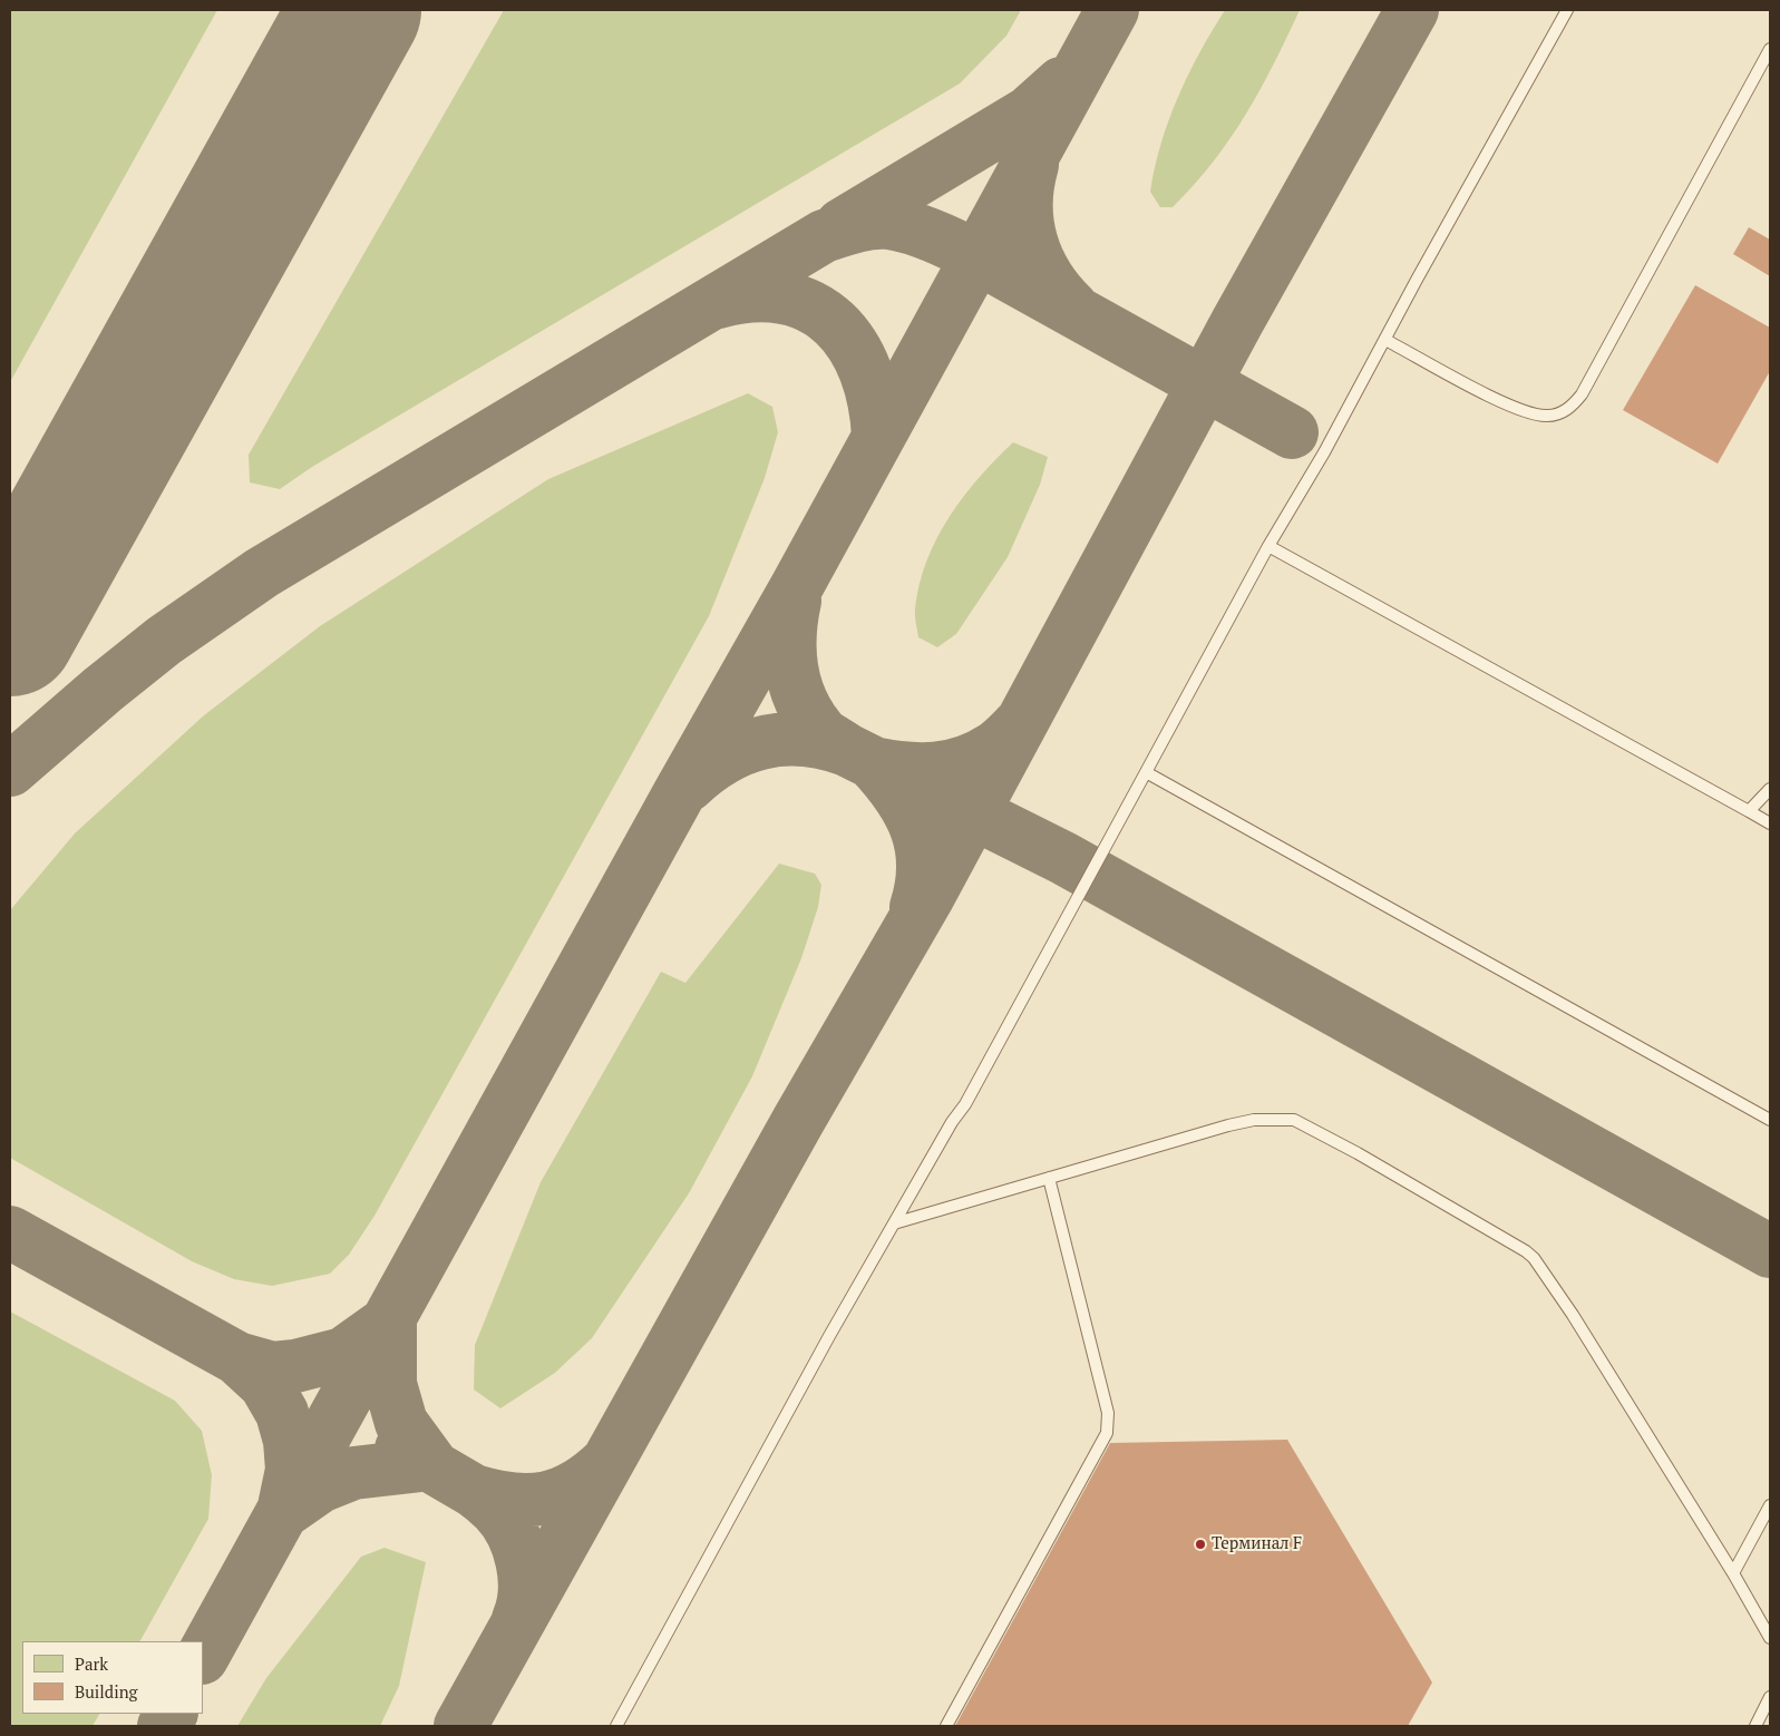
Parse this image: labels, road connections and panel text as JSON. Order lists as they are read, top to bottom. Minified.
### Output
{"places":["Терминал F"],"legend":["Park","Building"]}
